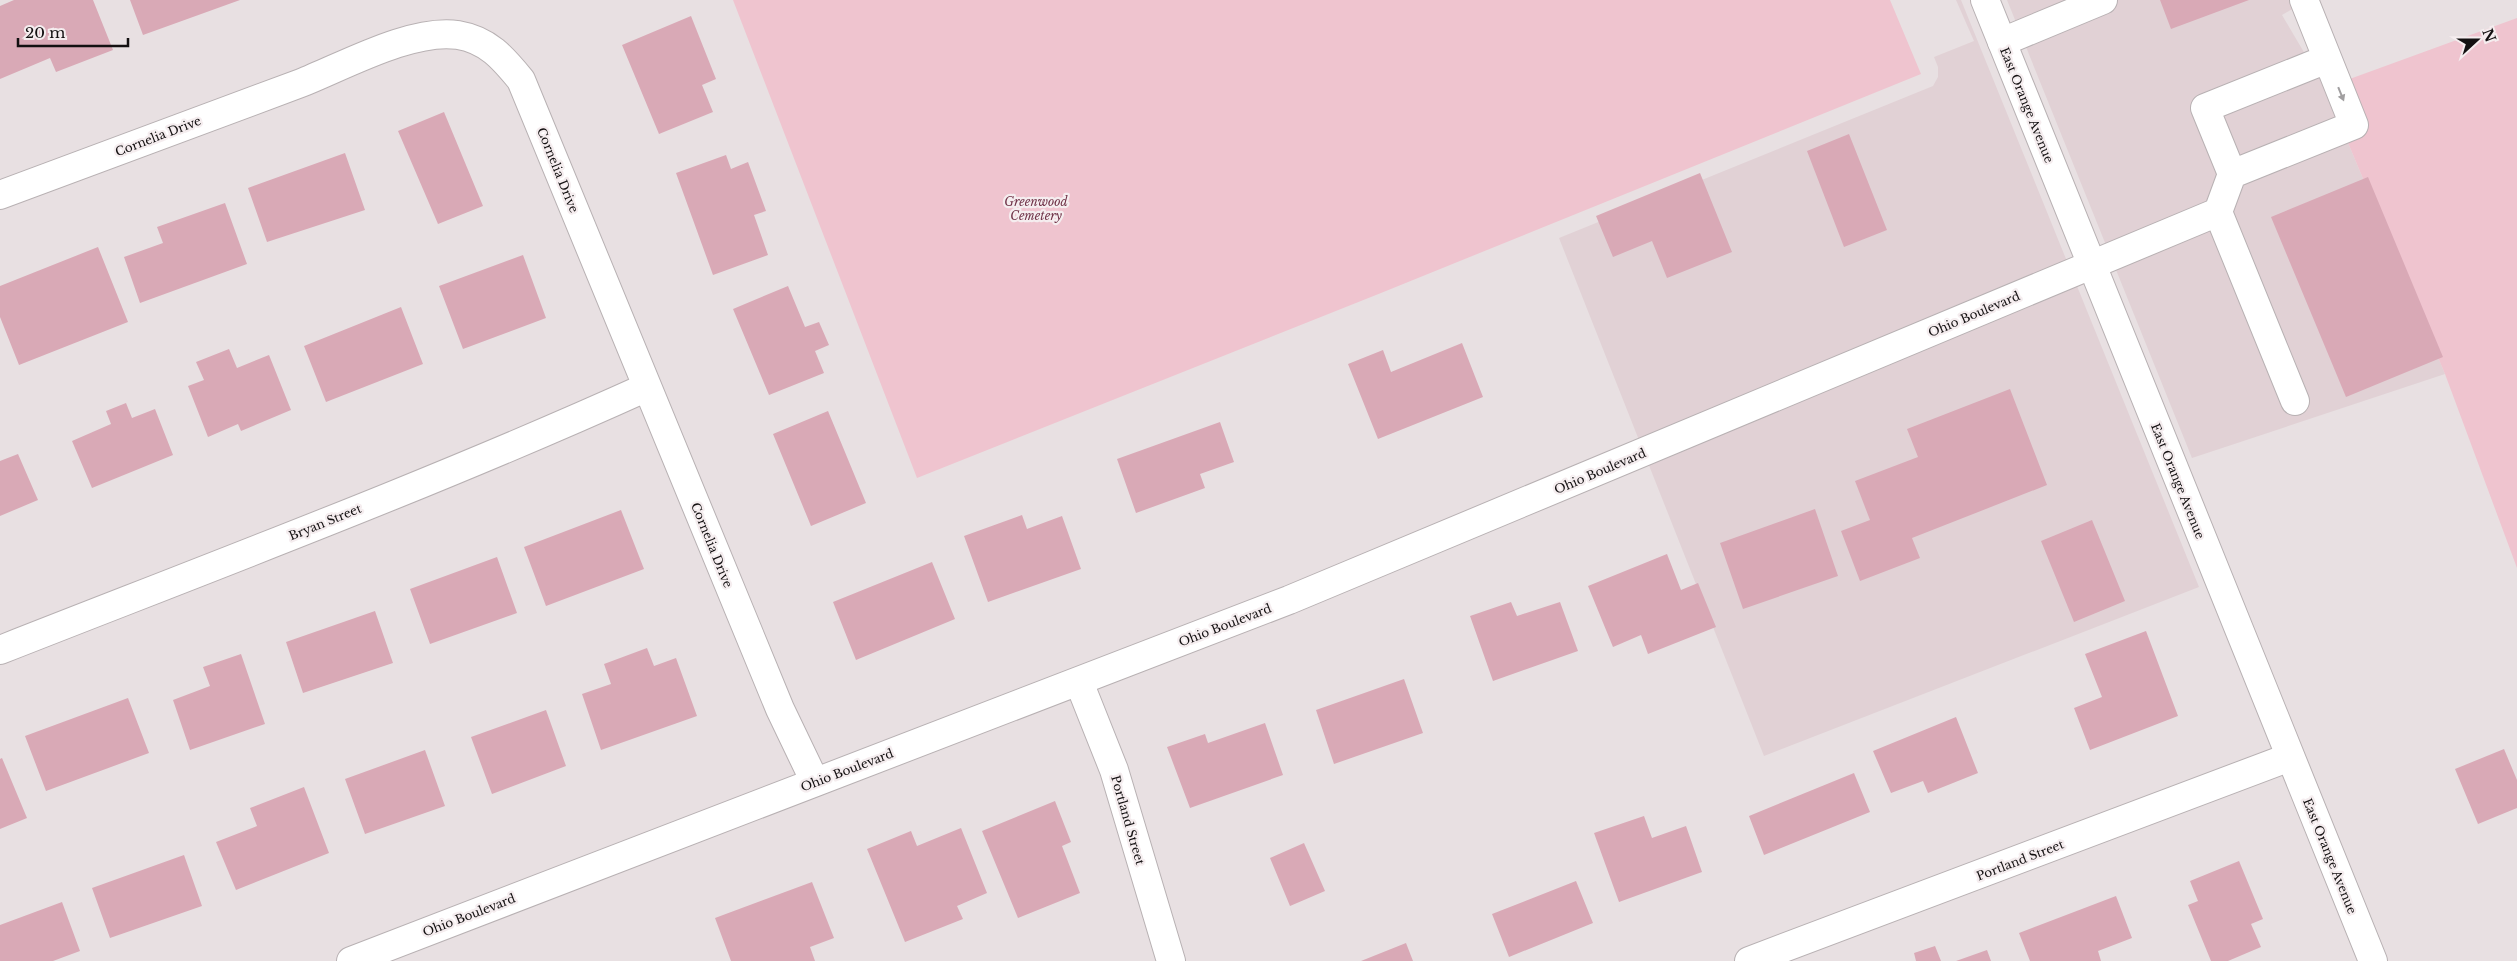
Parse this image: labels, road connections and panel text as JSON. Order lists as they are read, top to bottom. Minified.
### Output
{"streets":{"street":["East Orange Avenue","Cornelia Drive","Ohio Boulevard","Bryan Street","Portland Street"]},"crossings":[["East Orange Avenue","Ohio Boulevard"],["East Orange Avenue","Portland Street"],["Cornelia Drive","Ohio Boulevard"],["Cornelia Drive","Bryan Street"],["Ohio Boulevard","Portland Street"]],"parks":["Greenwood Cemetery"],"scale_bar":"20 m","north":"right"}
